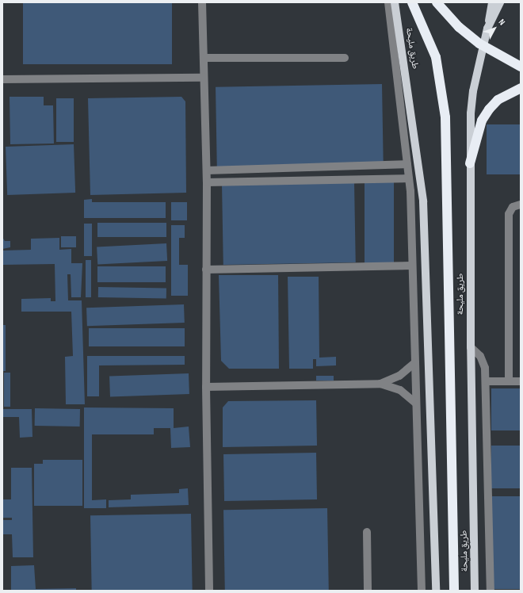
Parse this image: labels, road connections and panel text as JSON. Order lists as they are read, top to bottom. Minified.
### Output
{"streets":{"main road":["طريق مليحة"]},"north":"top right"}
